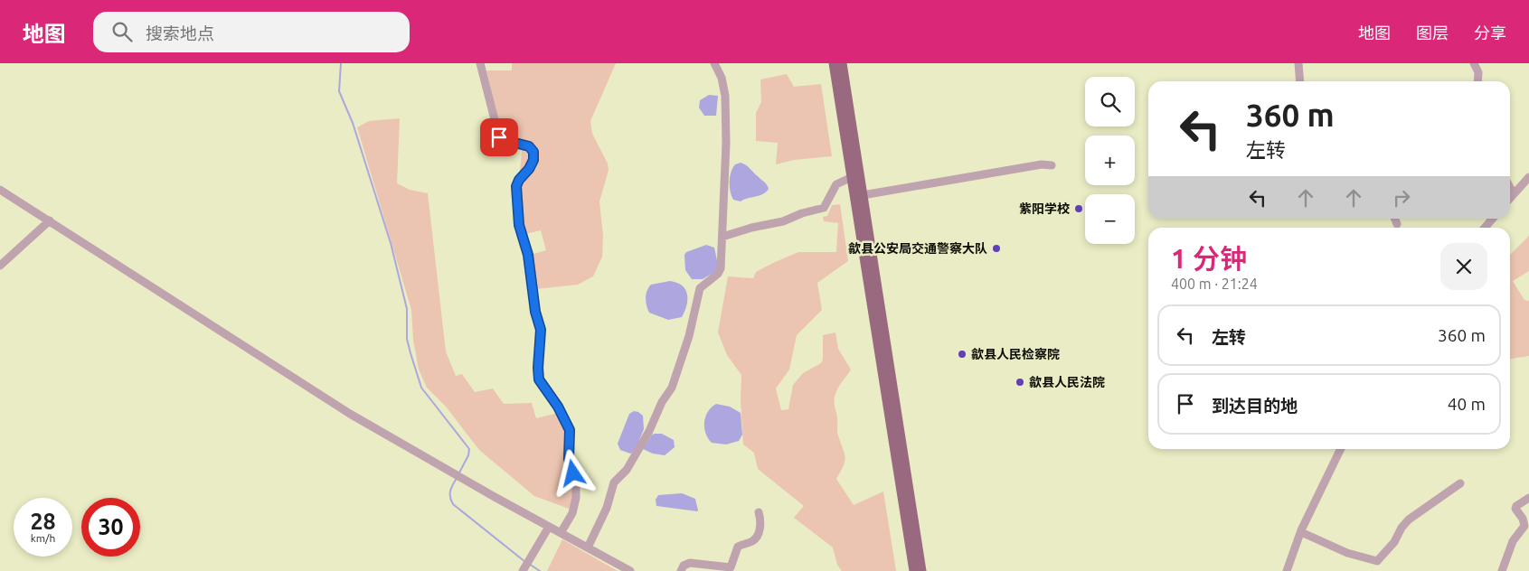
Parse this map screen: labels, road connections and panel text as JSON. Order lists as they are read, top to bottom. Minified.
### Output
{"places":["紫阳学校","歙县公安局交通警察大队","歙县人民检察院","歙县人民法院"],"page":{"header":"地图","search":"搜索地点","nav":["地图","图层","分享"],"map_buttons":["+","−"],"turn":["360 m","左转"],"heading":["1 分钟","400 m · 21:24"],"list":[{"name":"左转","value":"360 m"},{"name":"到达目的地","value":"40 m"}],"speed":"28 km/h","limit":"30"}}
